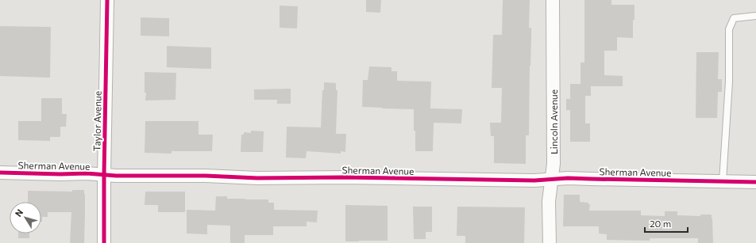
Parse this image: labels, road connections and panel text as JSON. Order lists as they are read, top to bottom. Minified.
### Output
{"streets":{"street":["Taylor Avenue","Lincoln Avenue","Sherman Avenue"]},"crossings":[["Taylor Avenue","Sherman Avenue"],["Lincoln Avenue","Sherman Avenue"]],"scale_bar":"20 m","north":"top left"}
